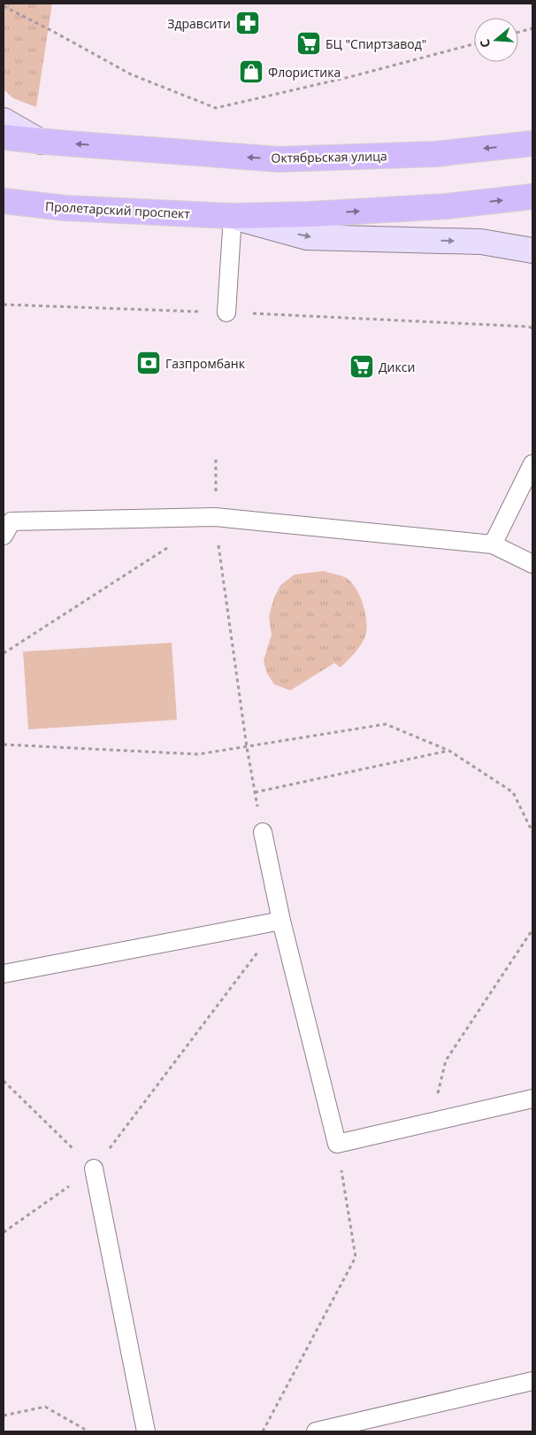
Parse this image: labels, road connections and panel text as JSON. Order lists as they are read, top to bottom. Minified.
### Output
{"streets":{"main road":["Октябрьская улица","Пролетарский проспект"]},"places":{"pharmacy":["Здравсити"],"supermarket":["БЦ \"Спиртзавод\"","Дикси"],"shop":["Флористика"],"bank":["Газпромбанк"]},"north":"left"}
